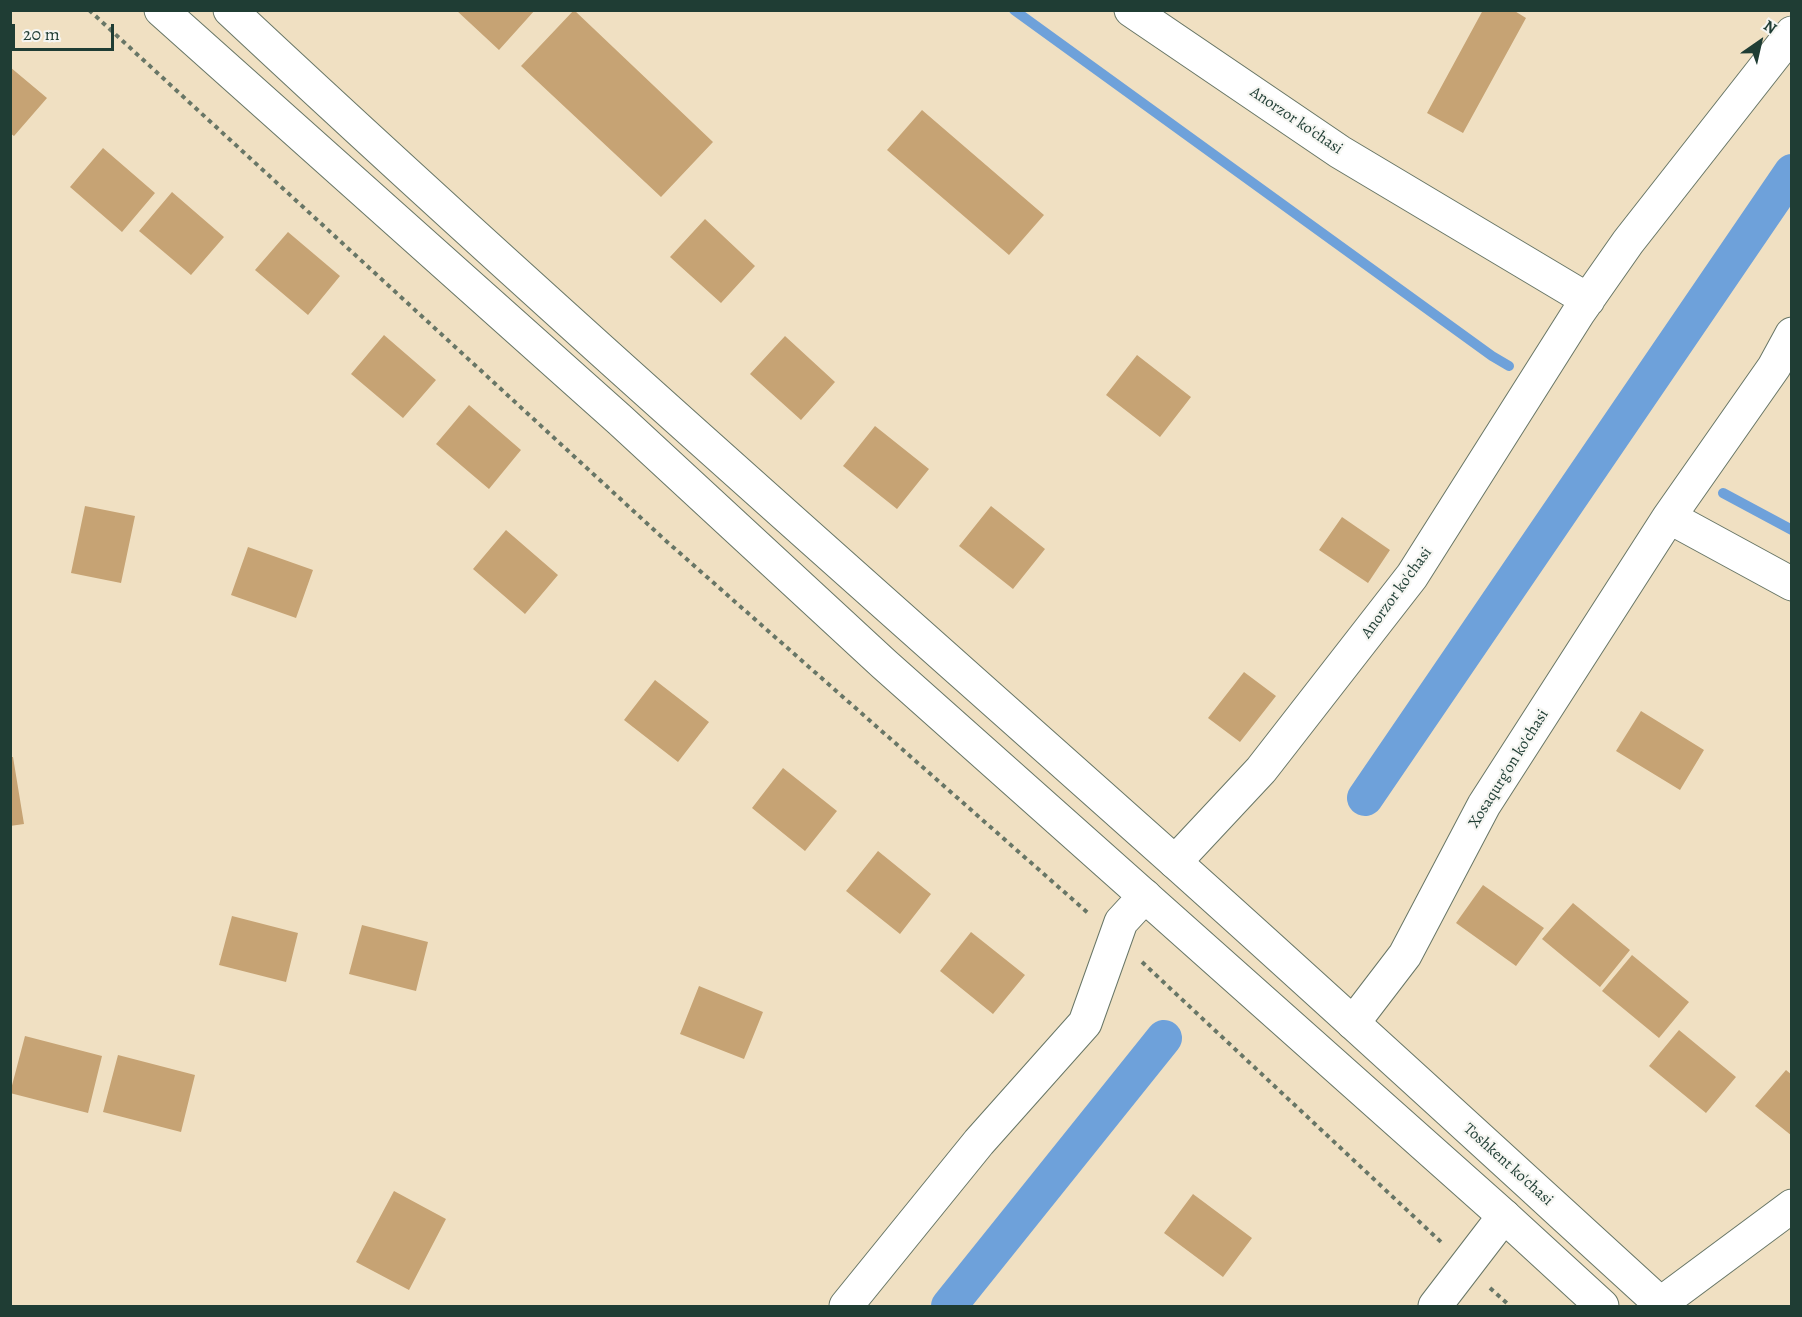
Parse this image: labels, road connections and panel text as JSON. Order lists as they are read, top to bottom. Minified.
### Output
{"streets":{"main road":["Anorzor ko'chasi","Xosaqurg'on ko'chasi","Toshkent ko'chasi"]},"crossings":[["Anorzor ko'chasi","Toshkent ko'chasi"],["Xosaqurg'on ko'chasi","Toshkent ko'chasi"]],"scale_bar":"20 m","north":"top right"}
